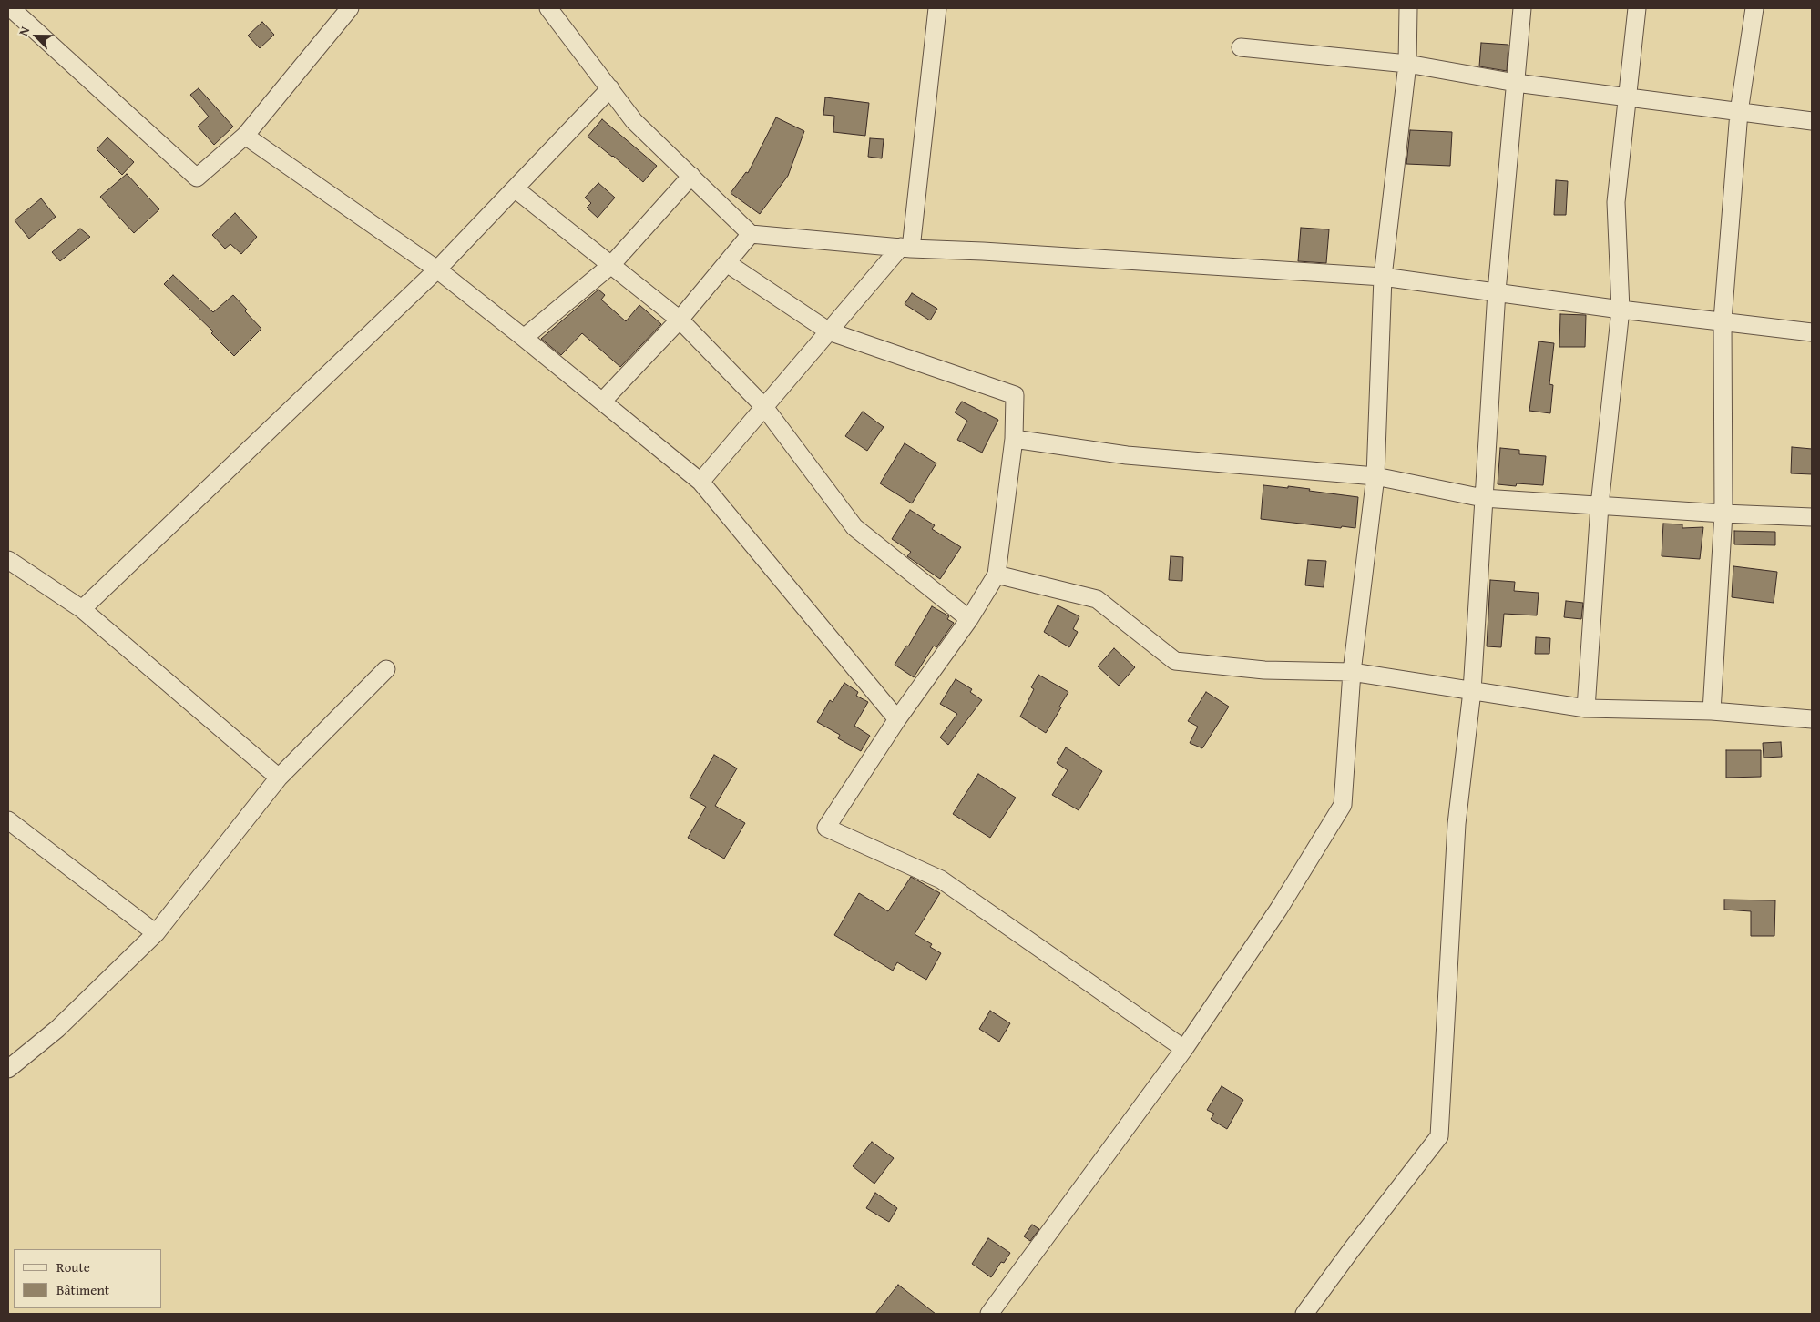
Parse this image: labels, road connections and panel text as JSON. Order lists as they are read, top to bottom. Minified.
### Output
{"legend":["Route","Bâtiment"],"north":"top left"}
